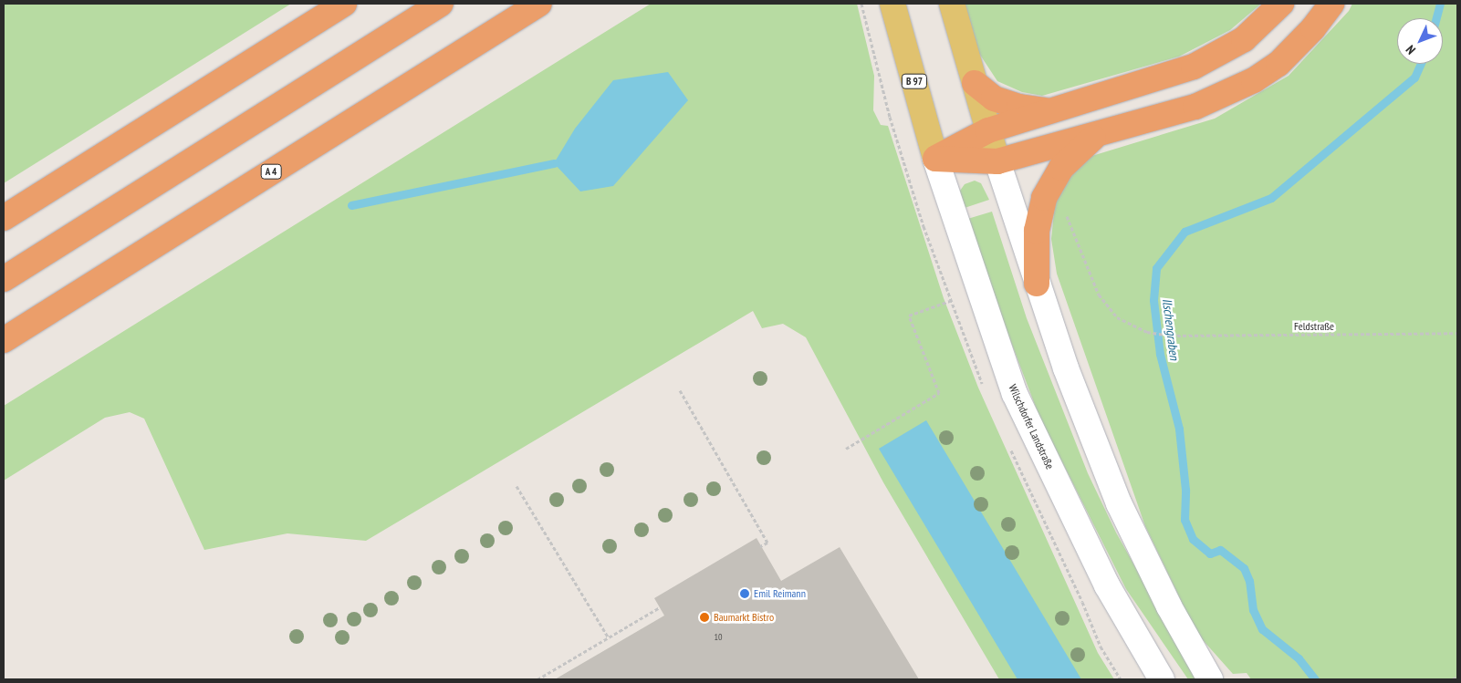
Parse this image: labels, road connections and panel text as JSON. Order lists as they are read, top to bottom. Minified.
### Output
{"streets":{"highway":["A 4"],"main road":["B 97","Wilschdorfer Landstraße"],"path":["Feldstraße"]},"crossings":[["B 97","Wilschdorfer Landstraße"]],"water":["Ilschengraben"],"places":["Emil Reimann","Baumarkt Bistro"],"house_numbers":["10"],"north":"bottom left"}
